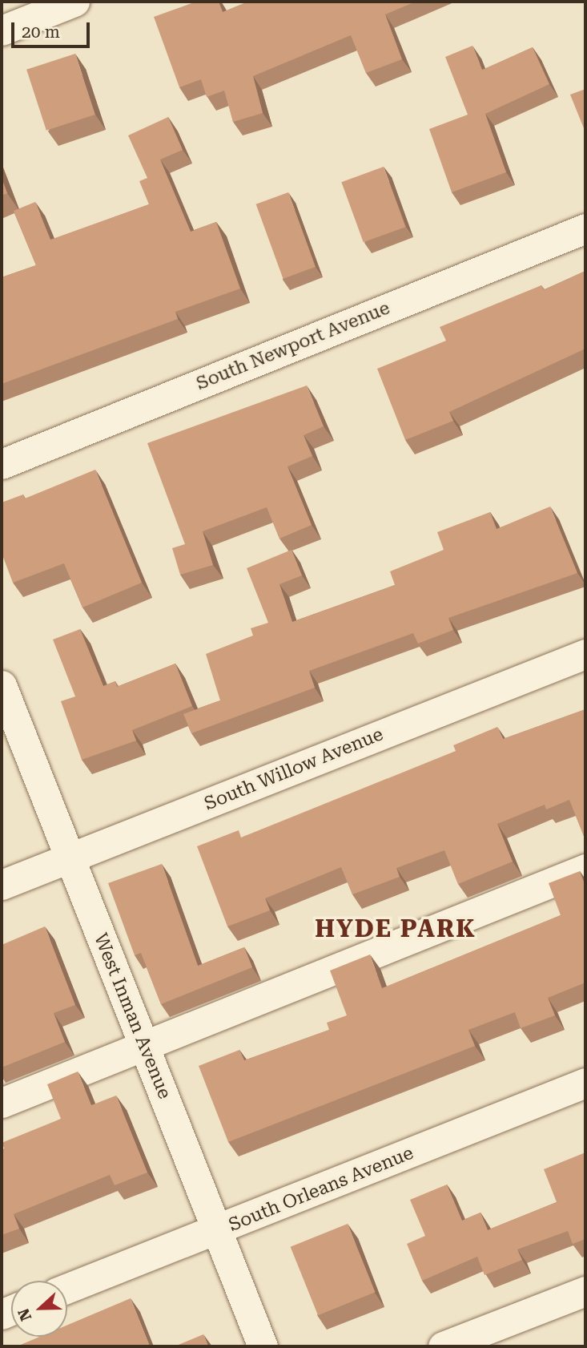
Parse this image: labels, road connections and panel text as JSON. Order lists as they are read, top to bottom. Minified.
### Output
{"streets":{"street":["South Newport Avenue","South Willow Avenue","West Inman Avenue","South Orleans Avenue"]},"crossings":[["South Willow Avenue","West Inman Avenue"],["West Inman Avenue","South Orleans Avenue"]],"districts":["HYDE PARK"],"scale_bar":"20 m","north":"left"}
